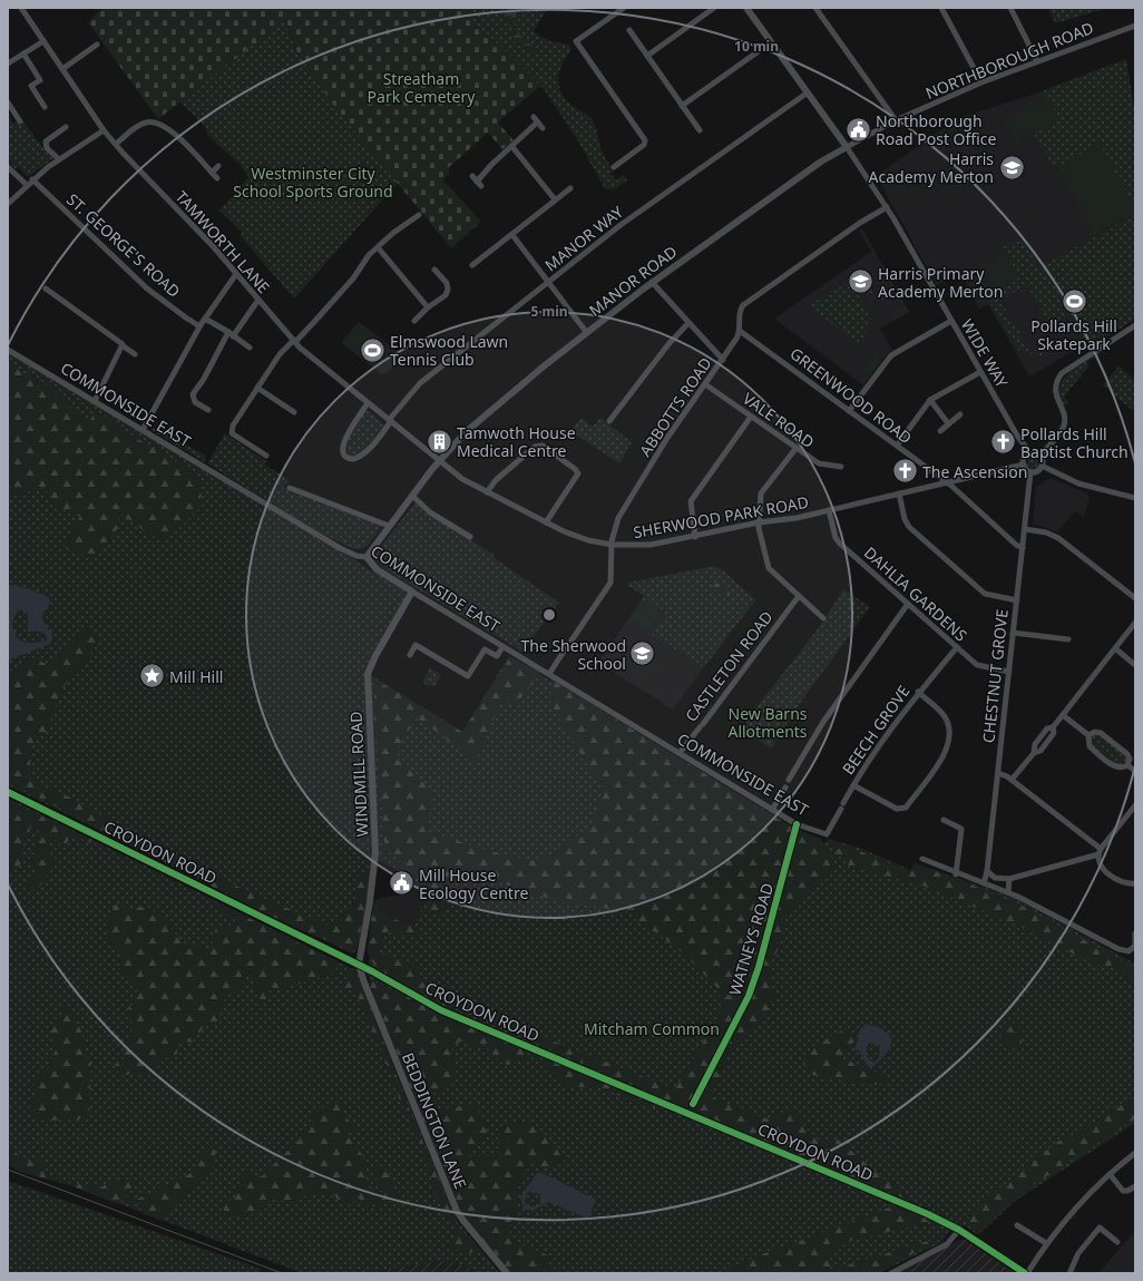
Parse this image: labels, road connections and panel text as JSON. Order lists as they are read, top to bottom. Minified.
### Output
{"streets":{"main road":["MANOR ROAD","COMMONSIDE EAST","WINDMILL ROAD","CROYDON ROAD","BEDDINGTON LANE"],"street":["NORTHBOROUGH ROAD","MANOR WAY","TAMWORTH LANE","ST. GEORGE'S ROAD","WIDE WAY","GREENWOOD ROAD","ABBOTTS ROAD","VALE ROAD","SHERWOOD PARK ROAD","DAHLIA GARDENS","CASTLETON ROAD","CHESTNUT GROVE","BEECH GROVE"],"cycle path":["WATNEYS ROAD"]},"crossings":[["NORTHBOROUGH ROAD","MANOR ROAD"],["NORTHBOROUGH ROAD","WIDE WAY"],["MANOR WAY","TAMWORTH LANE"],["TAMWORTH LANE","MANOR ROAD"],["TAMWORTH LANE","SHERWOOD PARK ROAD"],["MANOR ROAD","WIDE WAY"],["MANOR ROAD","COMMONSIDE EAST"],["MANOR ROAD","SHERWOOD PARK ROAD"],["WIDE WAY","ABBOTTS ROAD"],["WIDE WAY","SHERWOOD PARK ROAD"],["WIDE WAY","CHESTNUT GROVE"],["GREENWOOD ROAD","ABBOTTS ROAD"],["GREENWOOD ROAD","SHERWOOD PARK ROAD"],["GREENWOOD ROAD","CHESTNUT GROVE"],["COMMONSIDE EAST","CASTLETON ROAD"],["COMMONSIDE EAST","BEECH GROVE"],["COMMONSIDE EAST","WINDMILL ROAD"],["ABBOTTS ROAD","VALE ROAD"],["ABBOTTS ROAD","SHERWOOD PARK ROAD"],["SHERWOOD PARK ROAD","DAHLIA GARDENS"],["SHERWOOD PARK ROAD","CHESTNUT GROVE"],["DAHLIA GARDENS","CHESTNUT GROVE"],["DAHLIA GARDENS","BEECH GROVE"],["WINDMILL ROAD","CROYDON ROAD"],["WINDMILL ROAD","BEDDINGTON LANE"],["CROYDON ROAD","BEDDINGTON LANE"]],"parks":["Streatham Park Cemetery","Westminster City School Sports Ground","New Barns Allotments","Mitcham Common"],"places":{"public building":["Northborough Road Post Office","Mill House Ecology Centre"],"school or university":["Harris Academy Merton","Harris Primary Academy Merton","The Sherwood School"],"sports":["Pollards Hill Skatepark","Elmswood Lawn Tennis Club"],"building":["Tamwoth House Medical Centre"],"church":["Pollards Hill Baptist Church","The Ascension"],"place":["Mill Hill"]},"rings":["10 min","5 min"]}
